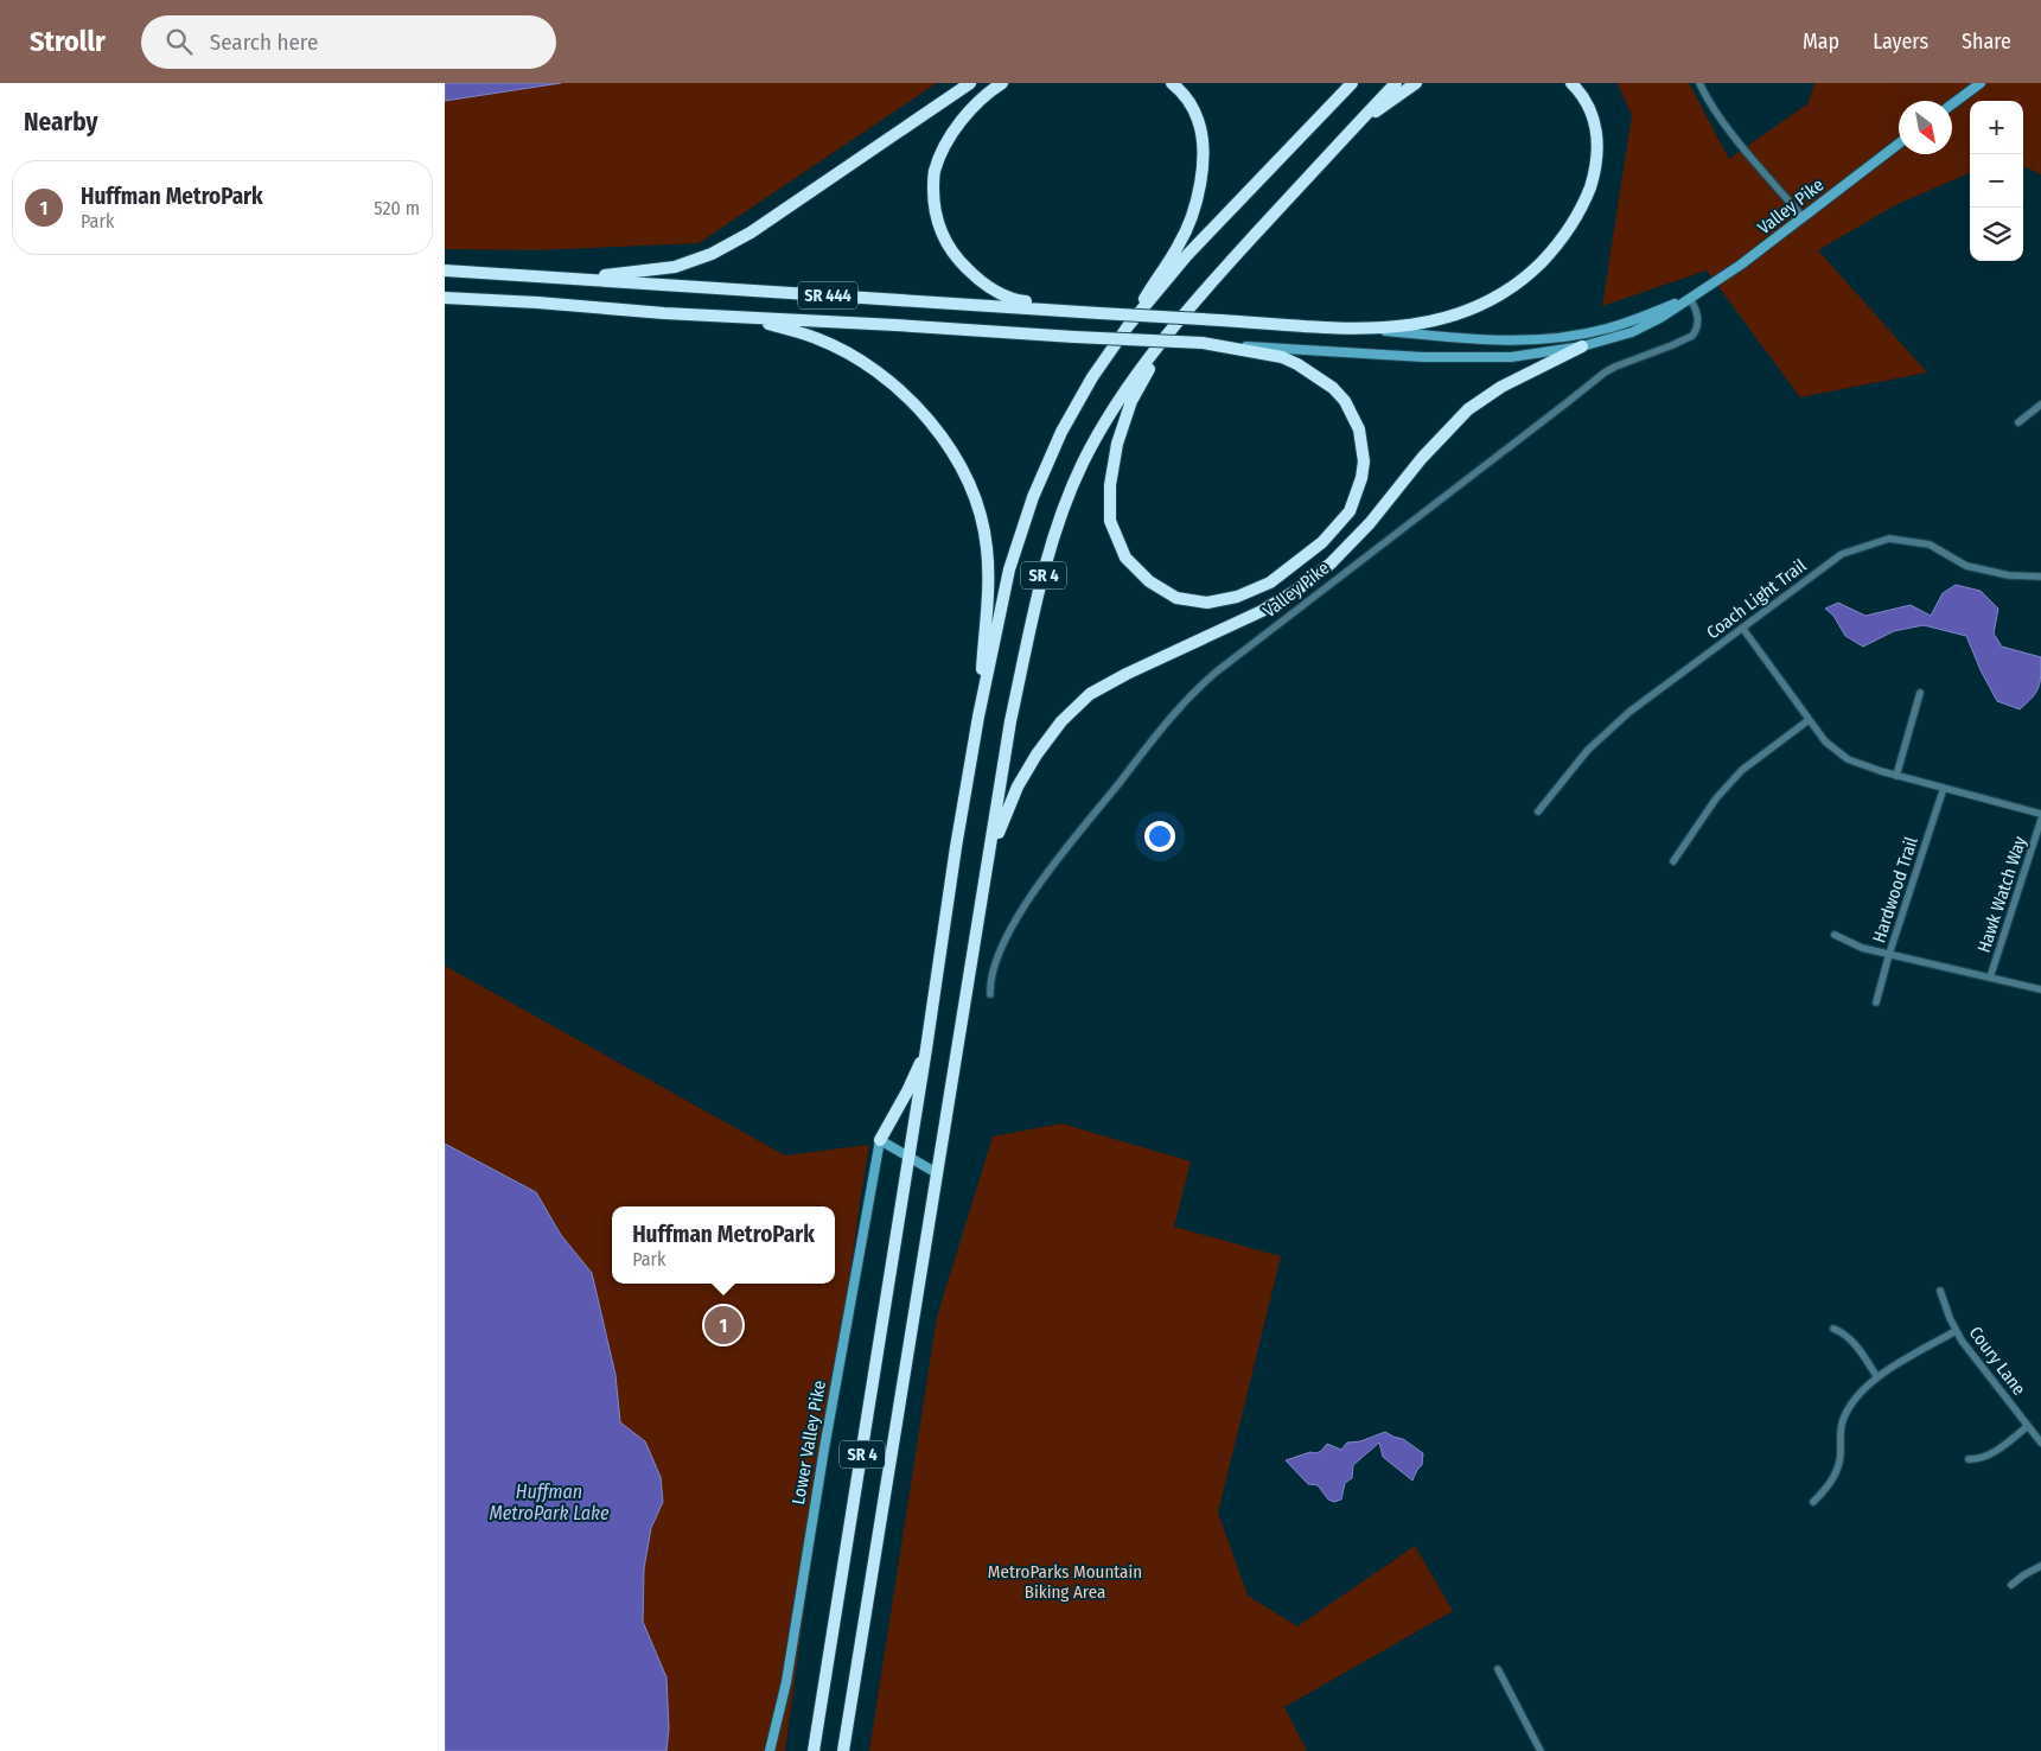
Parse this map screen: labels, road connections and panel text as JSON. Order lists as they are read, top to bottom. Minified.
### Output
{"streets":{"highway":["SR 444","SR 4"],"street":["Valley Pike","Coach Light Trail","Hardwood Trail","Hawk Watch Way","Coury Lane","Lower Valley Pike"]},"crossings":[["Valley Pike","SR 444"]],"water":["Huffman MetroPark Lake"],"parks":["MetroParks Mountain Biking Area"],"north":"bottom right","page":{"header":"Strollr","search":"Search here","nav":["Map","Layers","Share"],"heading":"Nearby","map_buttons":["+","−"],"list":[{"mark":"1","name":"Huffman MetroPark","note":"Park","value":"520 m"}],"popup":["Huffman MetroPark","Park"],"pins":"1"}}
